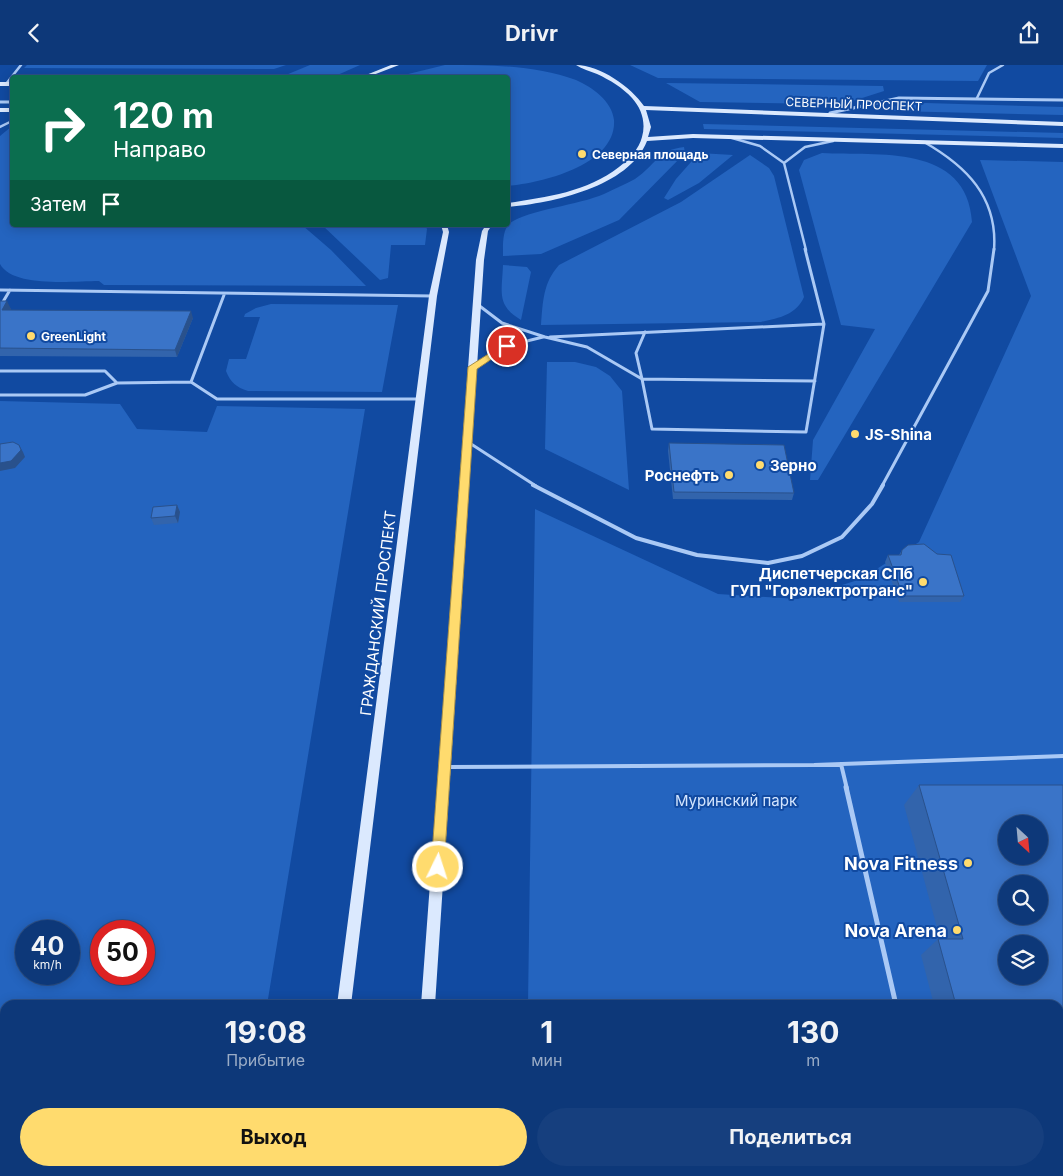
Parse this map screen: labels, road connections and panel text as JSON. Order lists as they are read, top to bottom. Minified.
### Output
{"streets":{"main road":["СЕВЕРНЫЙ ПРОСПЕКТ","ГРАЖДАНСКИЙ ПРОСПЕКТ"]},"parks":["Муринский парк"],"places":["Северная площадь","GreenLight","JS-Shina","Зерно","Роснефть","Диспетчерская СПб ГУП \"Горэлектротранс\"","Nova Fitness","Nova Arena"],"north":"bottom right","page":{"header":"Drivr","turn":["120 m","Направо"],"then":"Затем","speed":"40 km/h","limit":"50","eta":["19:08","Прибытие","1","мин","130","m"],"buttons":["Выход","Поделиться"]}}
